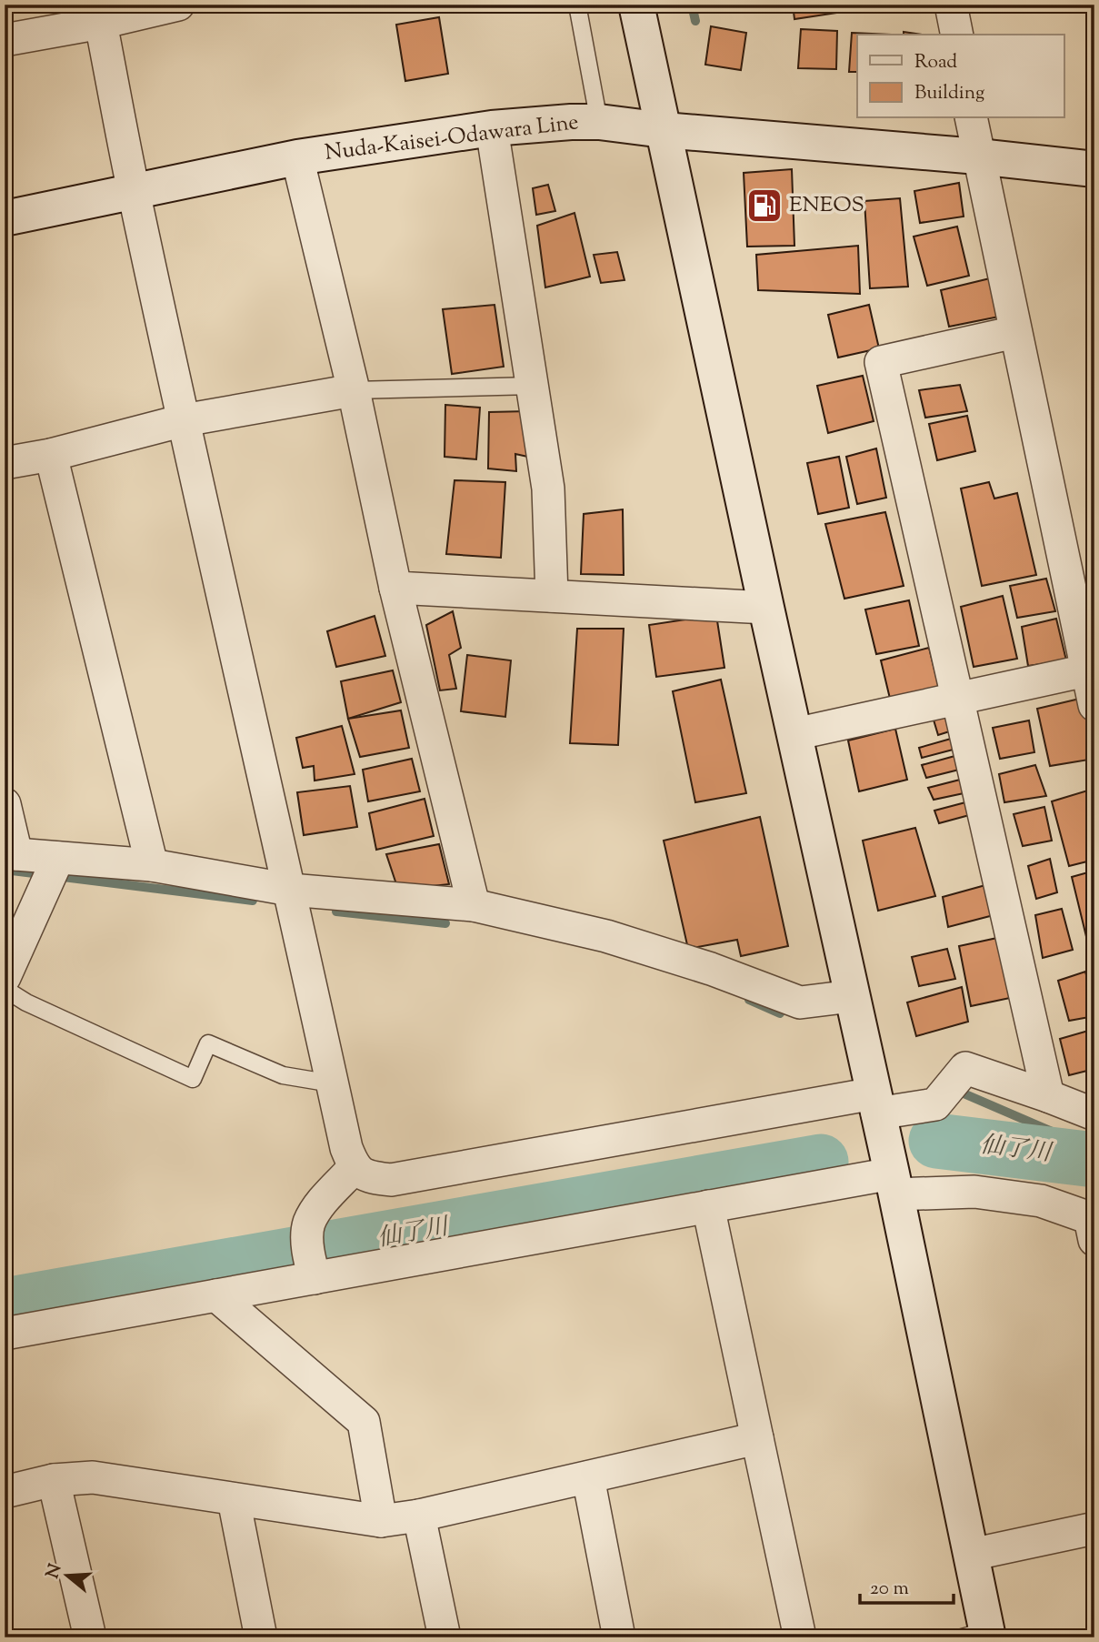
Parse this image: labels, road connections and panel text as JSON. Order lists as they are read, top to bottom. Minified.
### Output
{"streets":{"street":["Nuda-Kaisei-Odawara Line"]},"water":["仙了川"],"places":{"fuel station":["ENEOS"]},"legend":["Road","Building"],"scale_bar":"20 m","north":"left"}
